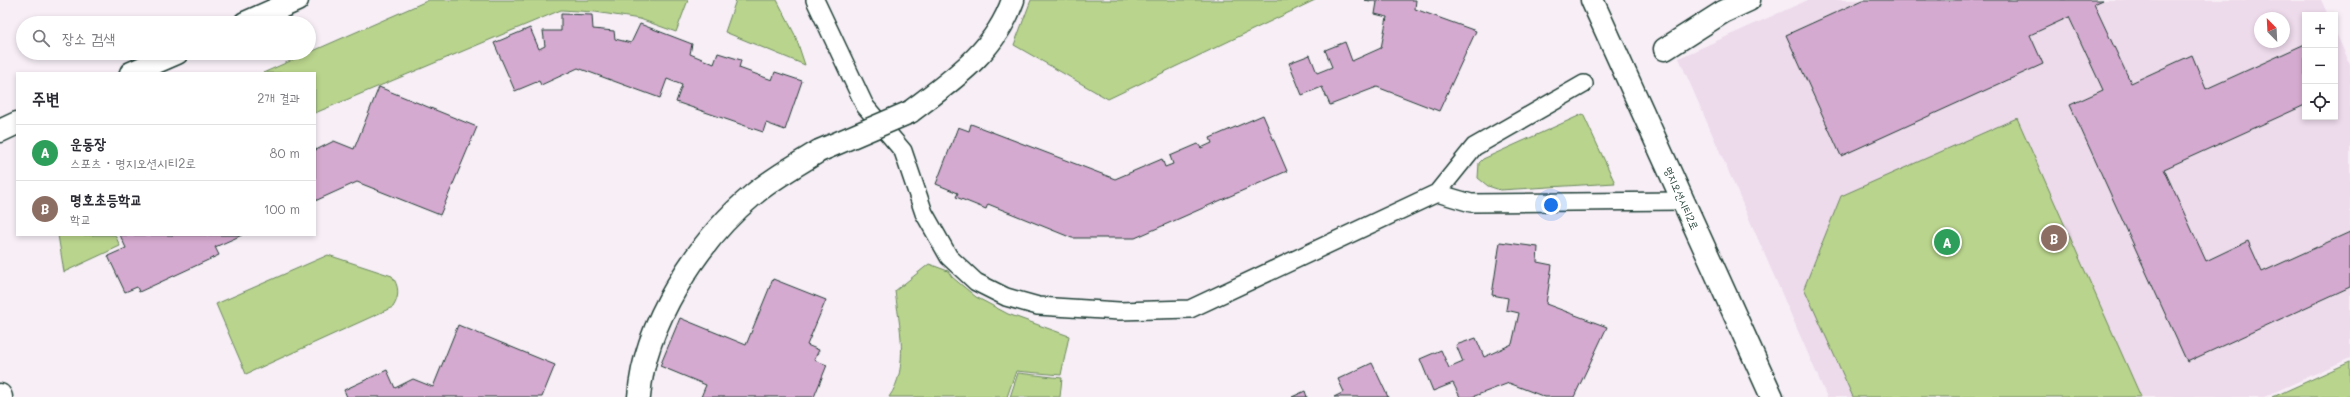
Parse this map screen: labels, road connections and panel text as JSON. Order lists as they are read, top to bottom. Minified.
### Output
{"streets":{"street":["명지오션시티2로"]},"north":"top left","page":{"map_buttons":["+","−"],"search":"장소 검색","heading":["주변","2개 결과"],"list":[{"mark":"A","name":"운동장","note":"스포츠 · 명지오션시티2로","value":"80 m"},{"mark":"B","name":"명호초등학교","note":"학교","value":"100 m"}],"pins":["B","A"]}}
